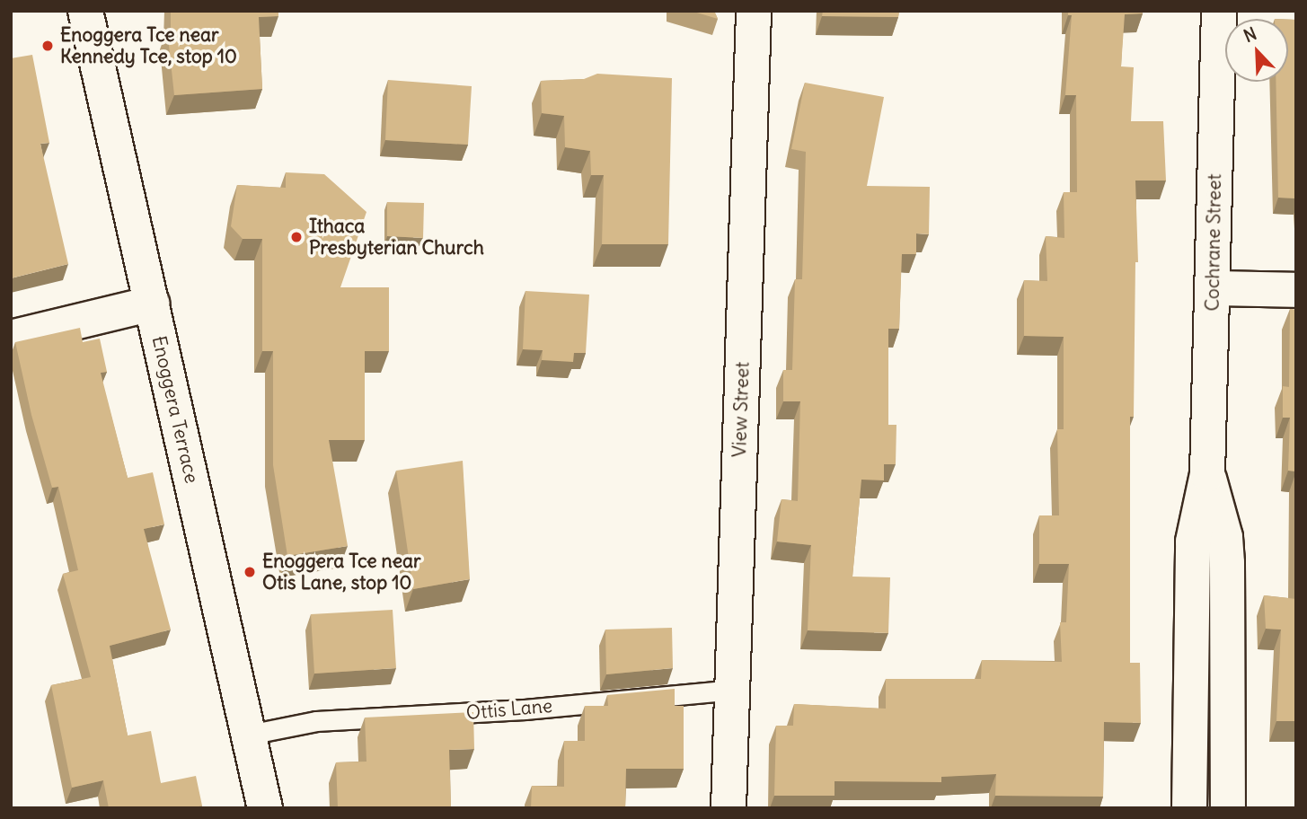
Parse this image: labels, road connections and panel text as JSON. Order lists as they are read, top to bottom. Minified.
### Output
{"streets":{"street":["Cochrane Street","Enoggera Terrace","View Street"],"lane":["Ottis Lane"]},"crossings":[["Enoggera Terrace","Ottis Lane"],["View Street","Ottis Lane"]],"places":["Enoggera Tce near Kennedy Tce, stop 10","Ithaca Presbyterian Church","Enoggera Tce near Otis Lane, stop 10"],"north":"top left"}
